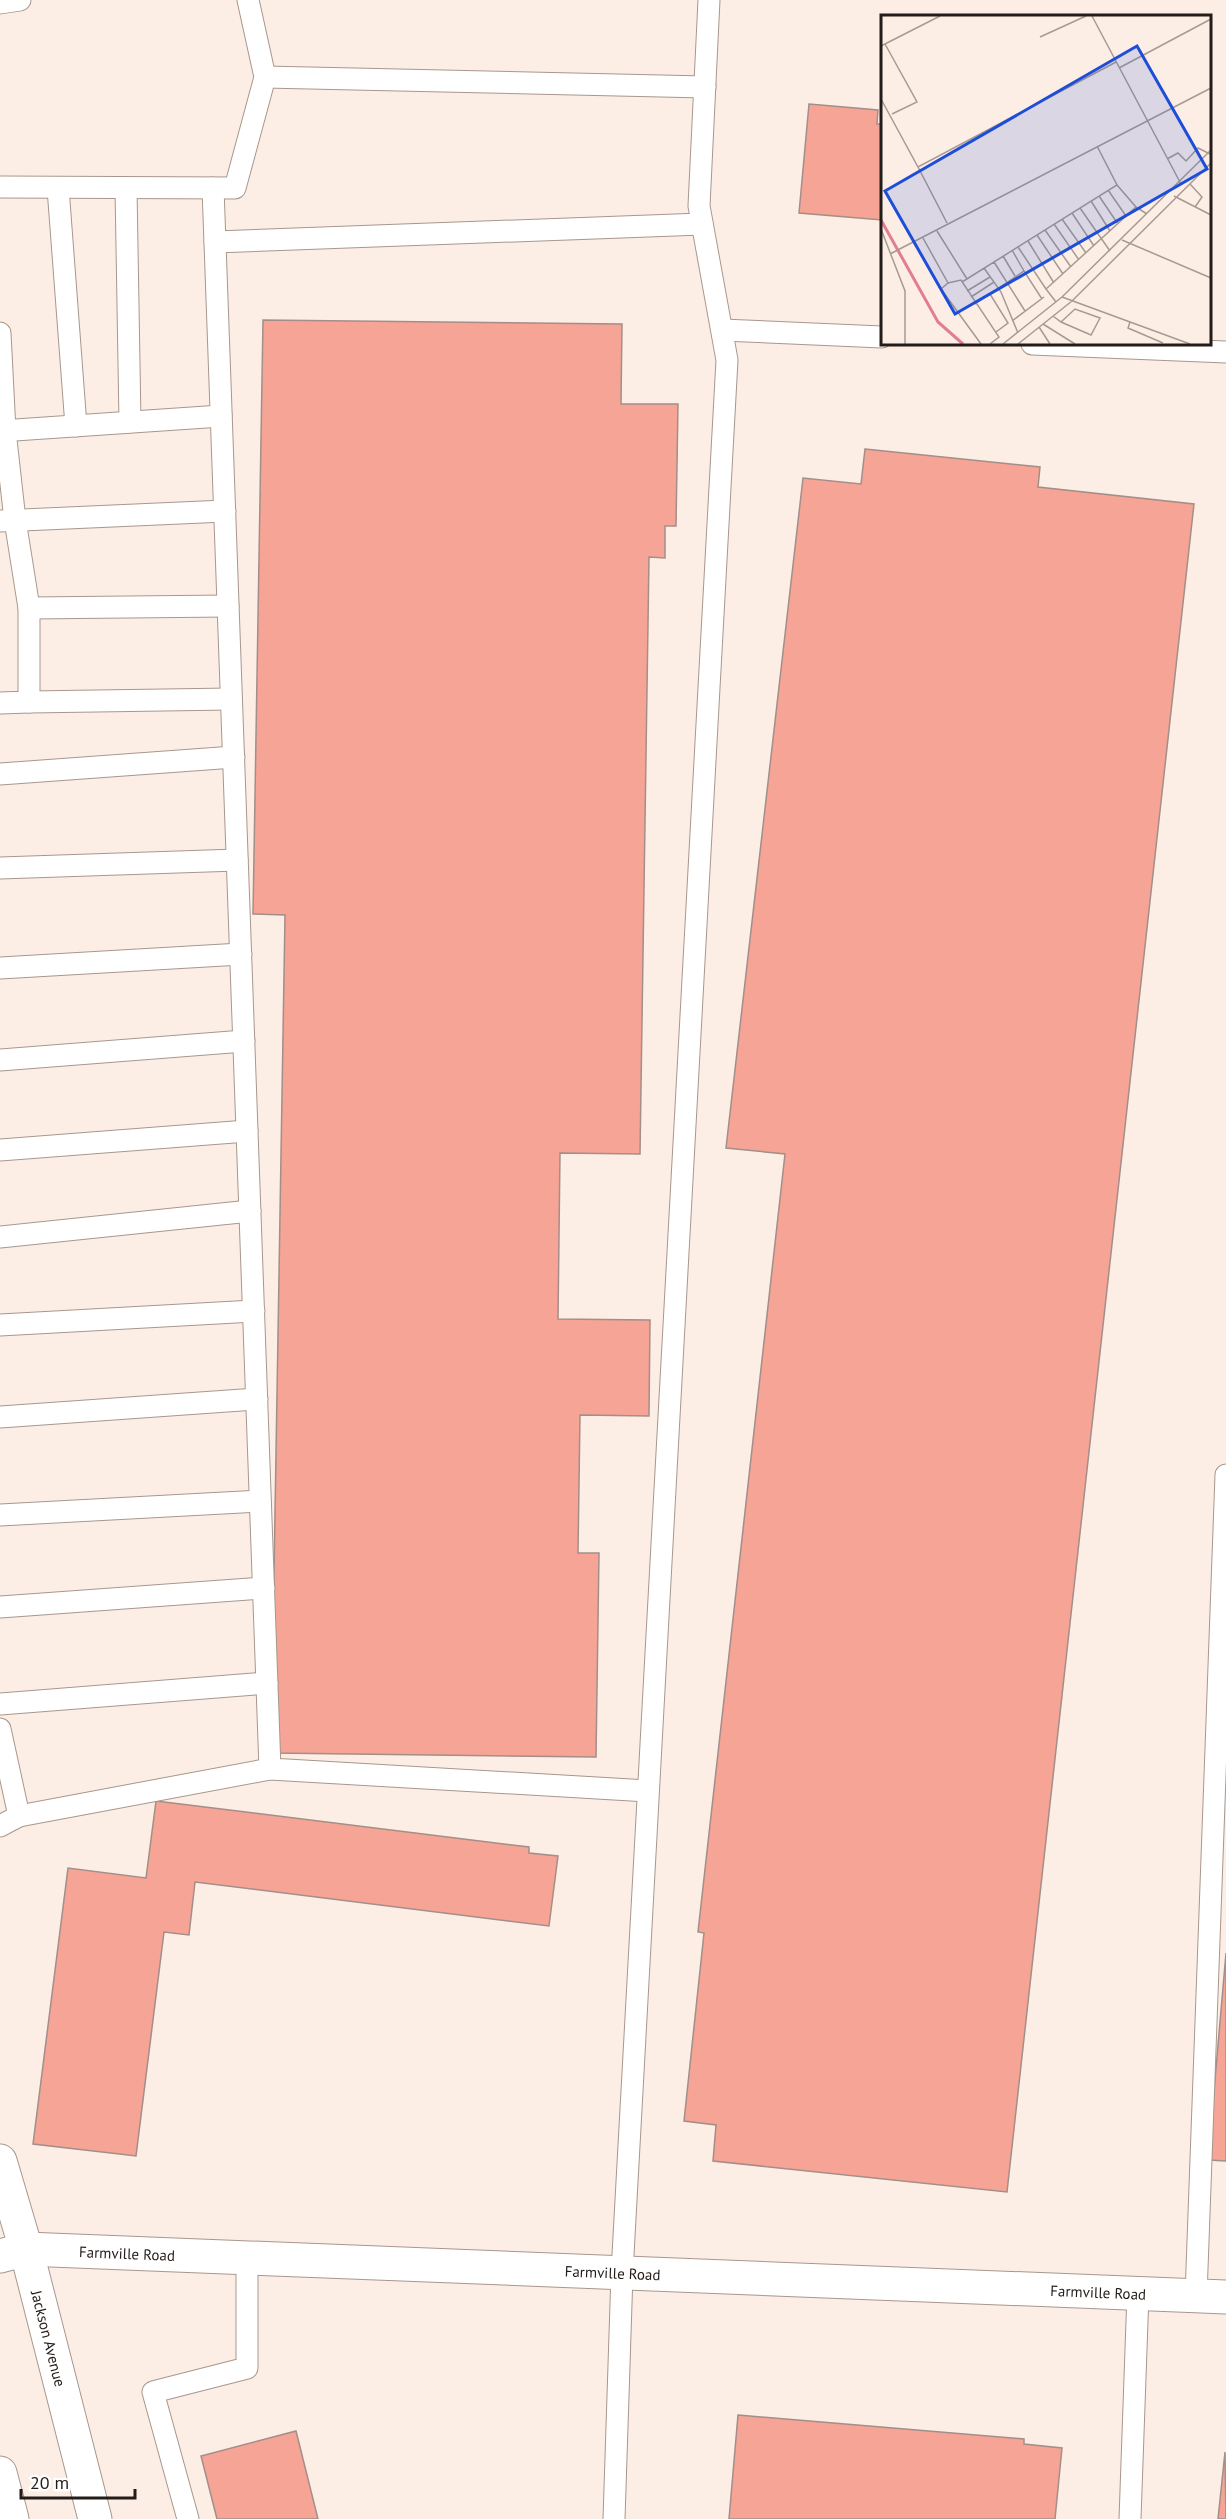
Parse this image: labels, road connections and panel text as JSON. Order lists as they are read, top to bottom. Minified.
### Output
{"streets":{"street":["Farmville Road","Jackson Avenue"]},"crossings":[["Farmville Road","Jackson Avenue"]],"scale_bar":"20 m"}
